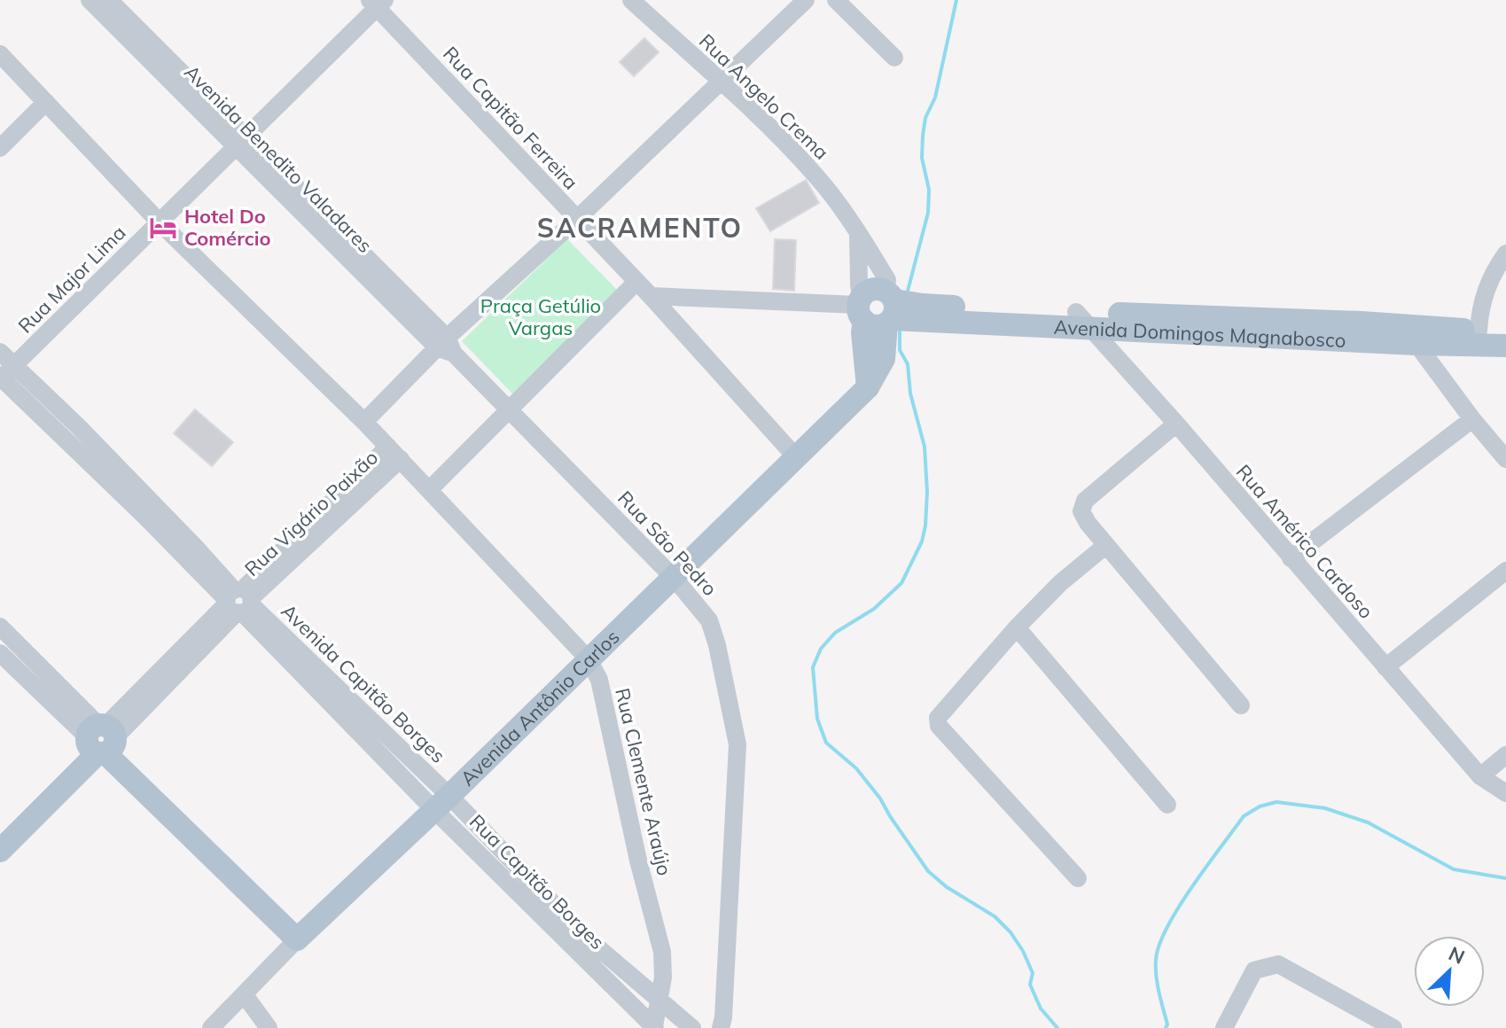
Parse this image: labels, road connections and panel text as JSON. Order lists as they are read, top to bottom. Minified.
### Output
{"streets":{"main road":["Avenida Antônio Carlos"],"street":["Rua Angelo Crema","Rua Capitão Ferreira","Avenida Benedito Valadares","Rua Major Lima","Rua Vigário Paixão","Rua Américo Cardoso","Rua São Pedro","Avenida Capitão Borges","Rua Clemente Araújo","Rua Capitão Borges"]},"crossings":[["Rua Angelo Crema","Avenida Antônio Carlos"],["Rua Capitão Ferreira","Rua Major Lima"],["Rua Capitão Ferreira","Avenida Antônio Carlos"],["Avenida Benedito Valadares","Rua Major Lima"],["Avenida Benedito Valadares","Rua São Pedro"],["Rua Major Lima","Avenida Capitão Borges"],["Rua Major Lima","Rua Clemente Araújo"],["Rua Vigário Paixão","Avenida Capitão Borges"],["Rua Vigário Paixão","Rua Clemente Araújo"],["Rua São Pedro","Avenida Antônio Carlos"],["Avenida Capitão Borges","Avenida Antônio Carlos"],["Avenida Capitão Borges","Rua Clemente Araújo"],["Avenida Capitão Borges","Rua Capitão Borges"],["Avenida Antônio Carlos","Rua Clemente Araújo"],["Avenida Antônio Carlos","Rua Capitão Borges"],["Rua Clemente Araújo","Rua Capitão Borges"]],"districts":["SACRAMENTO"],"parks":["Praça Getúlio Vargas"],"places":{"hotel":["Hotel Do Comércio"]},"north":"top right"}
